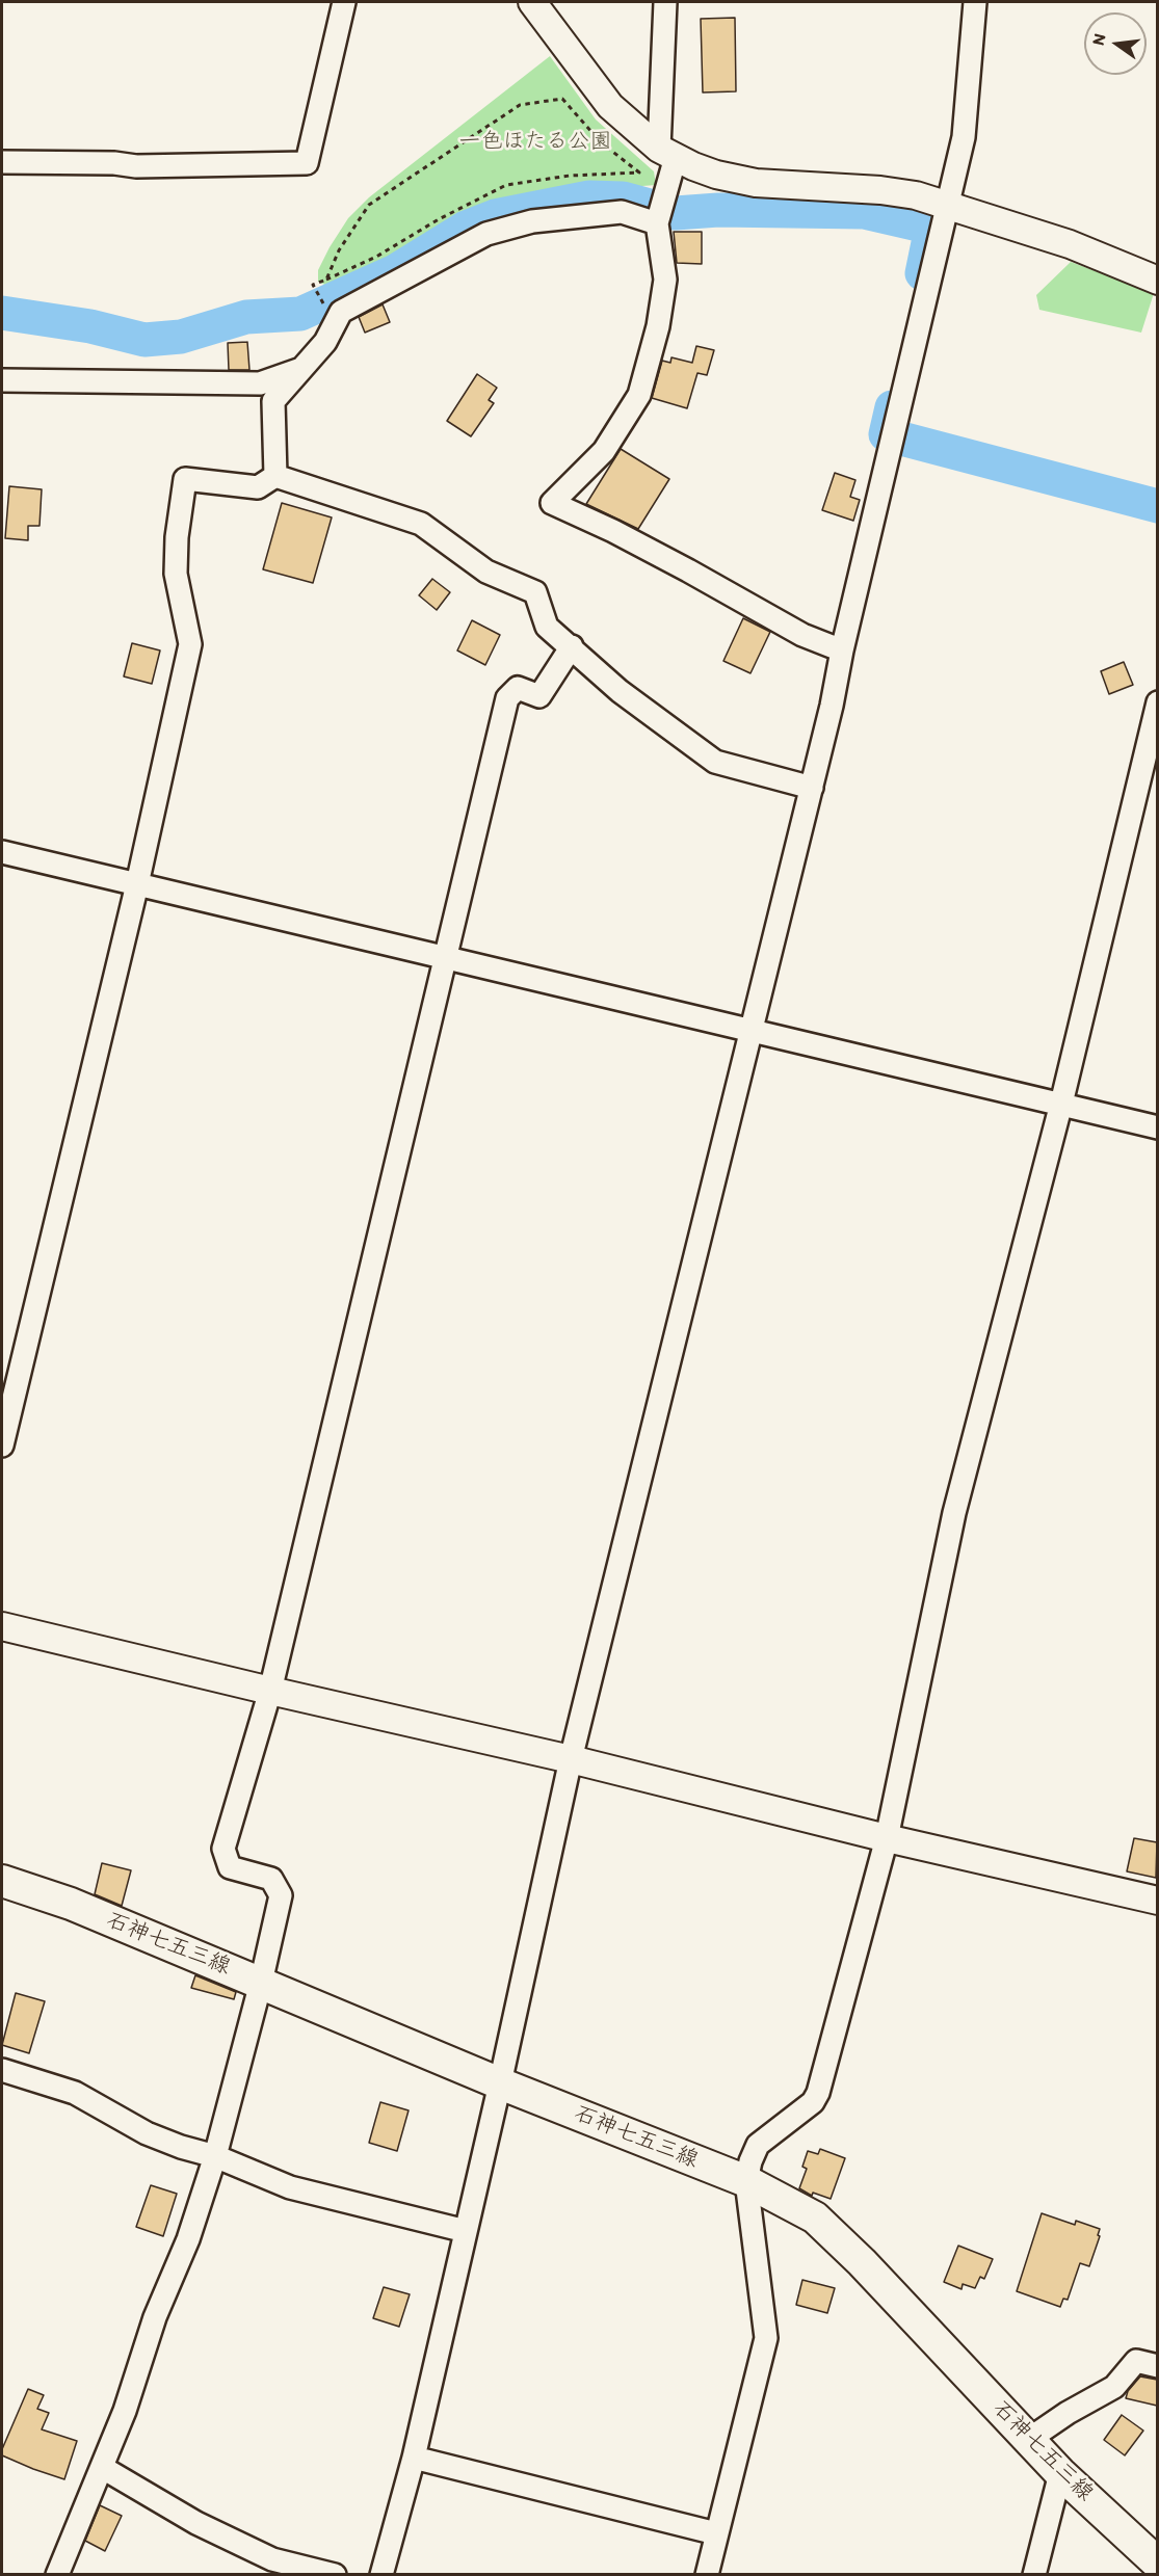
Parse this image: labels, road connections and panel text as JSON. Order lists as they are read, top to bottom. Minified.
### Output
{"streets":{"main road":["石神七五三線"]},"parks":["一色ほたる公園"],"north":"left"}
